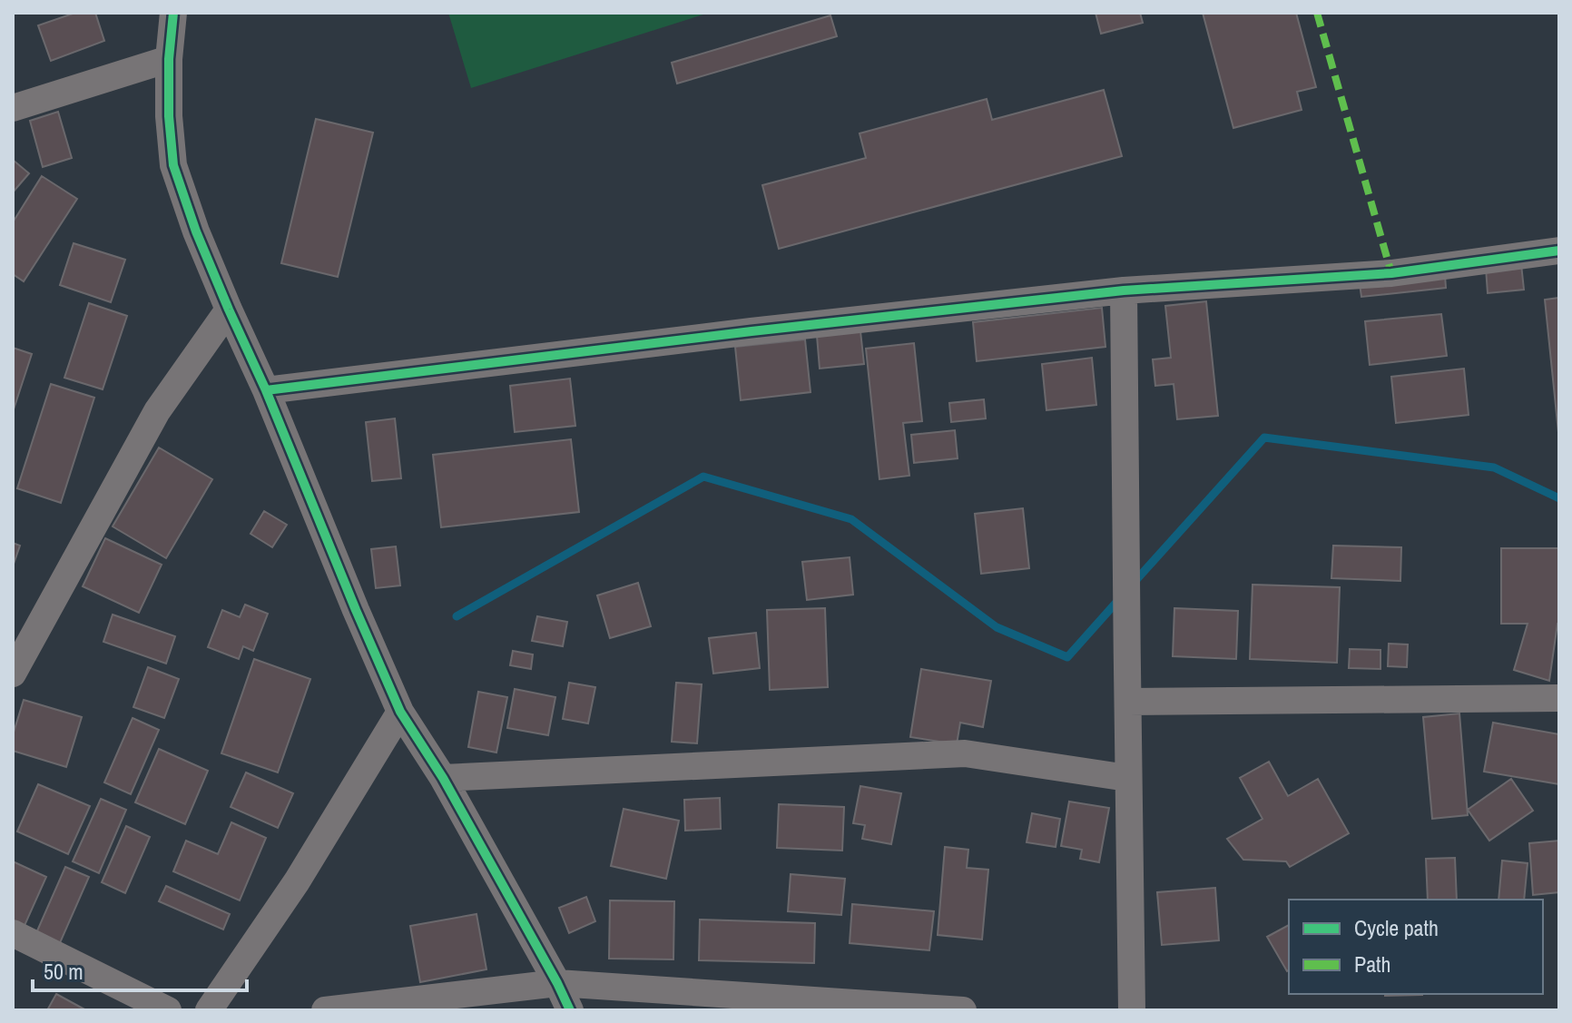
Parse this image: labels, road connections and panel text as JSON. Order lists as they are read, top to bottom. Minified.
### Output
{"legend":["Cycle path","Path"],"scale_bar":"50 m"}
